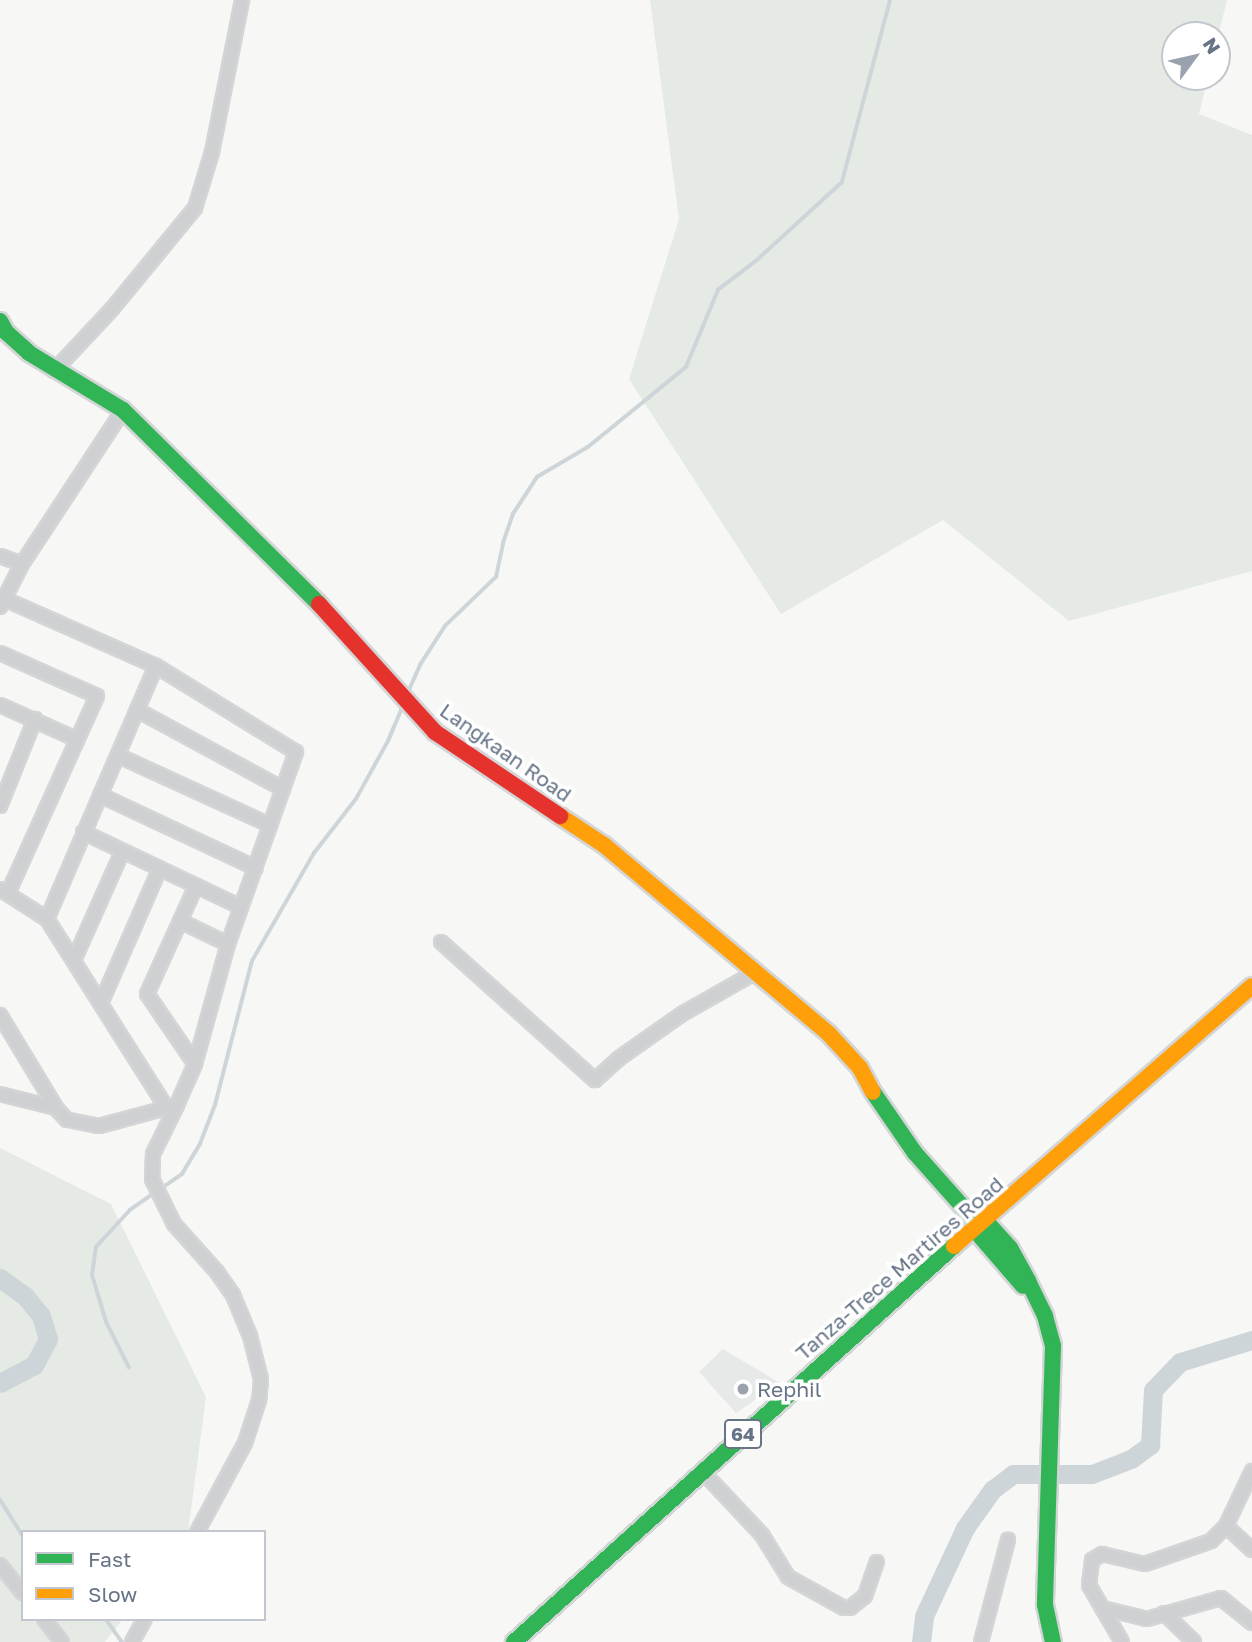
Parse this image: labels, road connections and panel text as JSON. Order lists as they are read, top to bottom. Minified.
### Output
{"streets":{"street":["Langkaan Road","Tanza-Trece Martires Road","64"]},"crossings":[["Langkaan Road","Tanza-Trece Martires Road"]],"places":["Rephil"],"legend":["Fast","Slow"],"north":"top right"}
